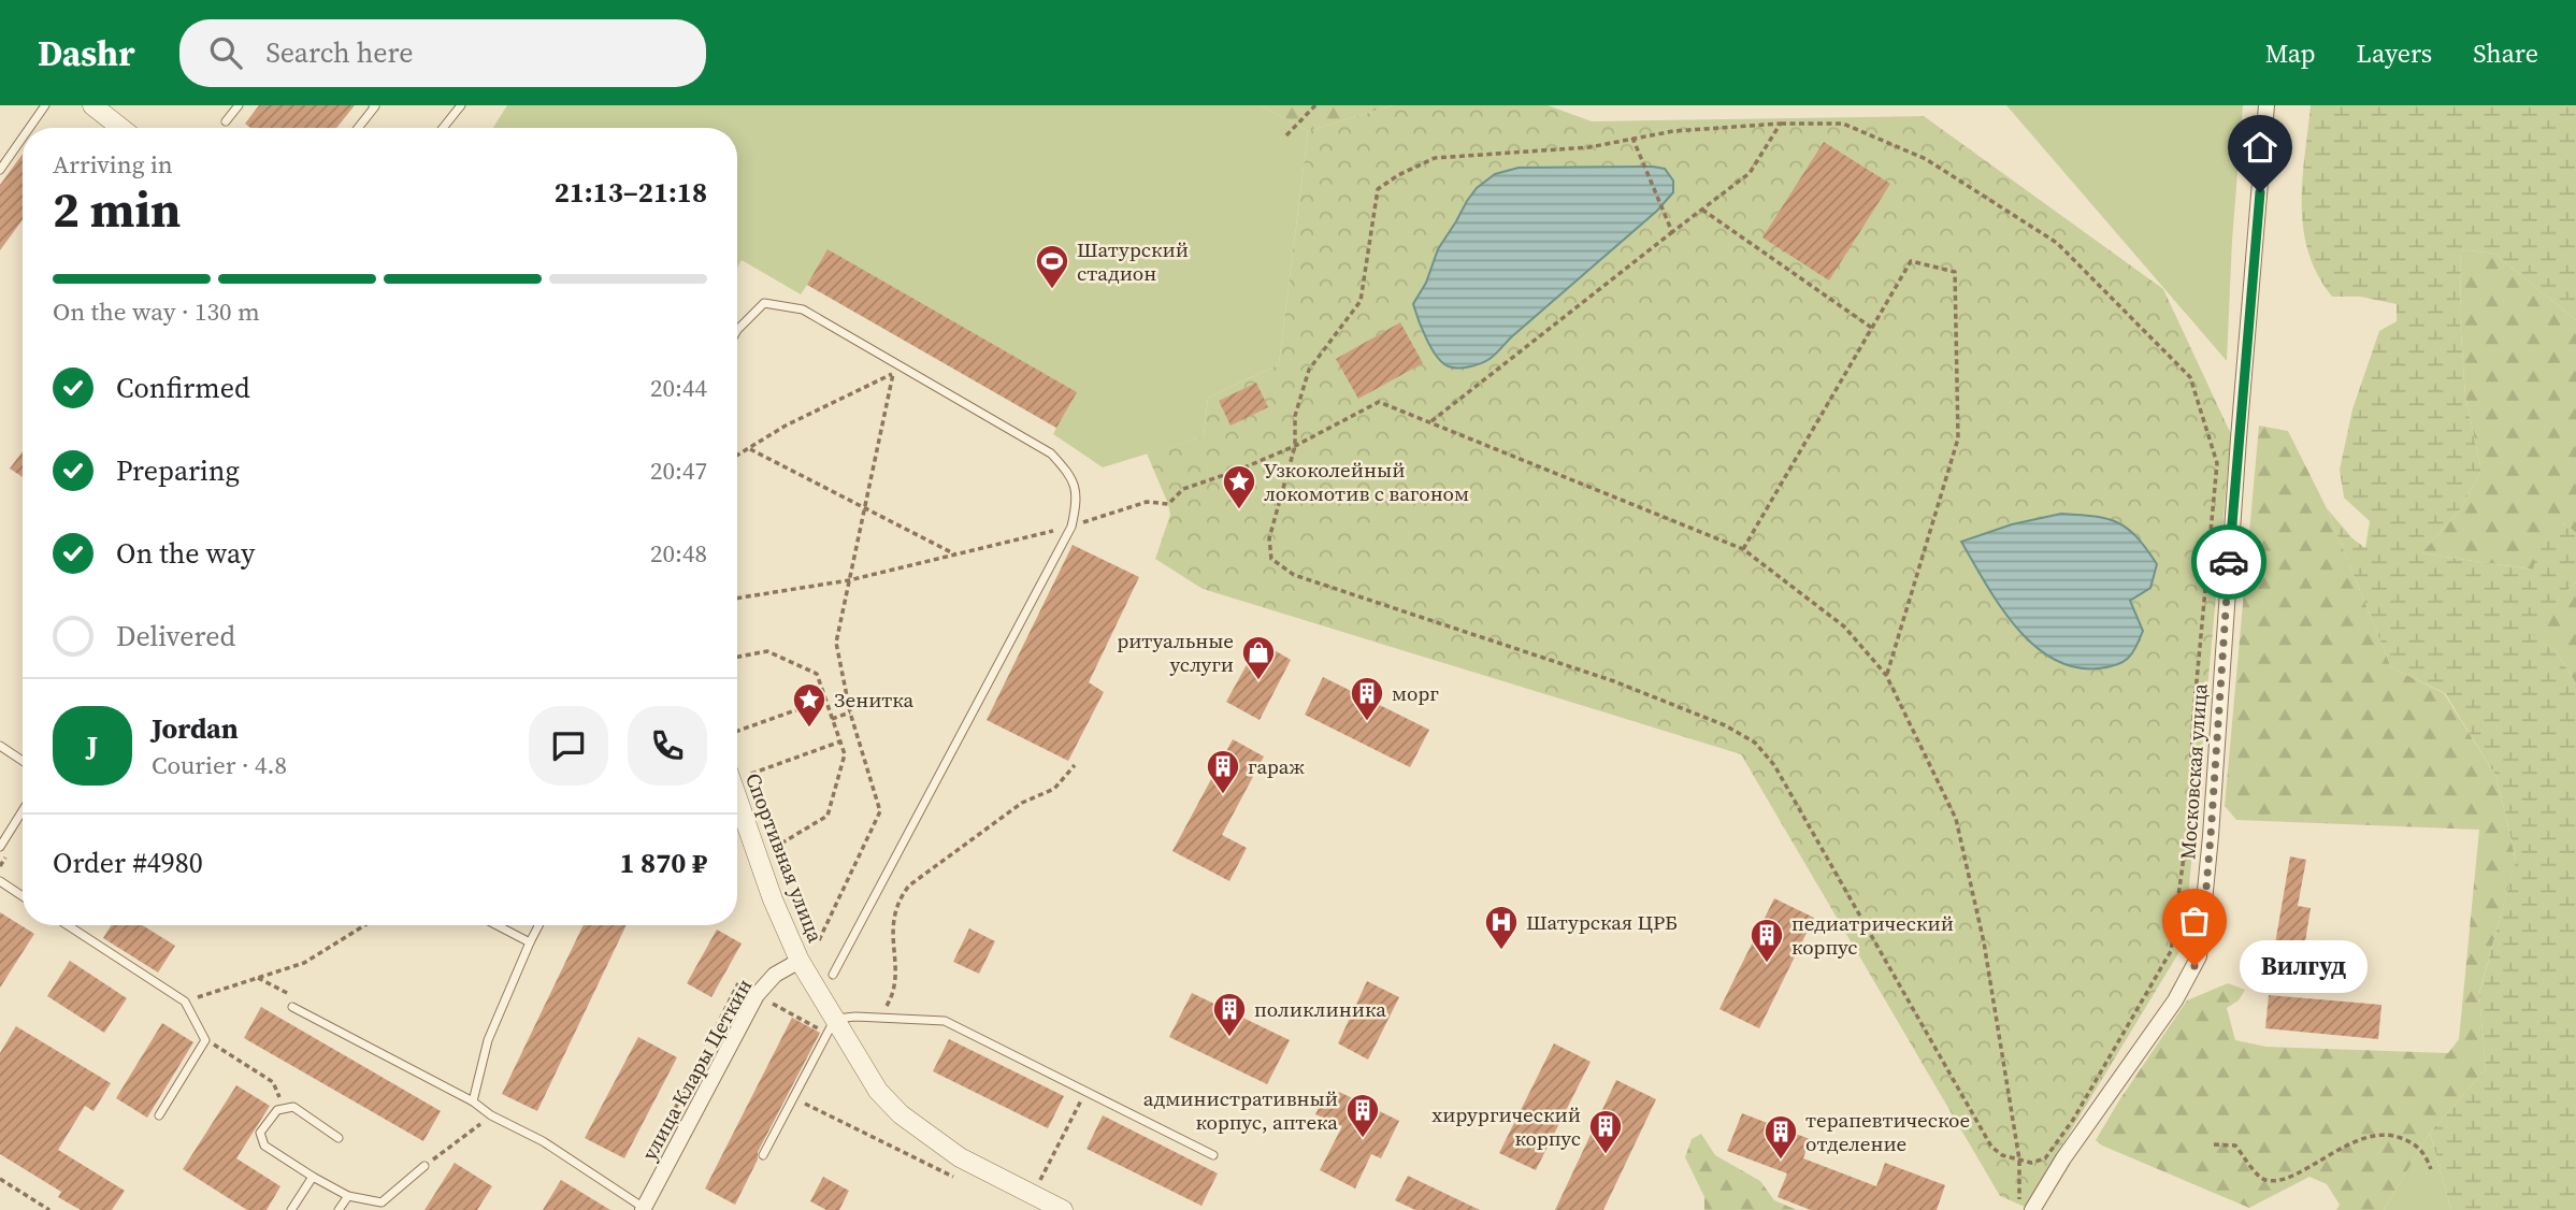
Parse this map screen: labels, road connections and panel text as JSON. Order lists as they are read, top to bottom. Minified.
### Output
{"streets":{"street":["Московская улица","Спортивная улица","улица Клары Цеткин"]},"crossings":[["Спортивная улица","улица Клары Цеткин"]],"places":{"sports":["Шатурский стадион"],"place":["Узкоколейный локомотив с вагоном","Зенитка"],"shop":["ритуальные услуги"],"building":["морг","гараж","педиатрический корпус","поликлиника","административный корпус, аптека","хирургический корпус","терапевтическое отделение"],"hospital":["Шатурская ЦРБ"],"other":["Вилгуд"]},"page":{"header":"Dashr","search":"Search here","nav":["Map","Layers","Share"],"heading":["2 min","Arriving in","21:13–21:18"],"panel":["Jordan","Courier · 4.8","Order #4980","1 870 ₽"],"bar":"On the way · 130 m","list":[["Confirmed","20:44"],["Preparing","20:47"],["On the way","20:48"],"Delivered"],"round":"J","bubble":"Вилгуд"}}
